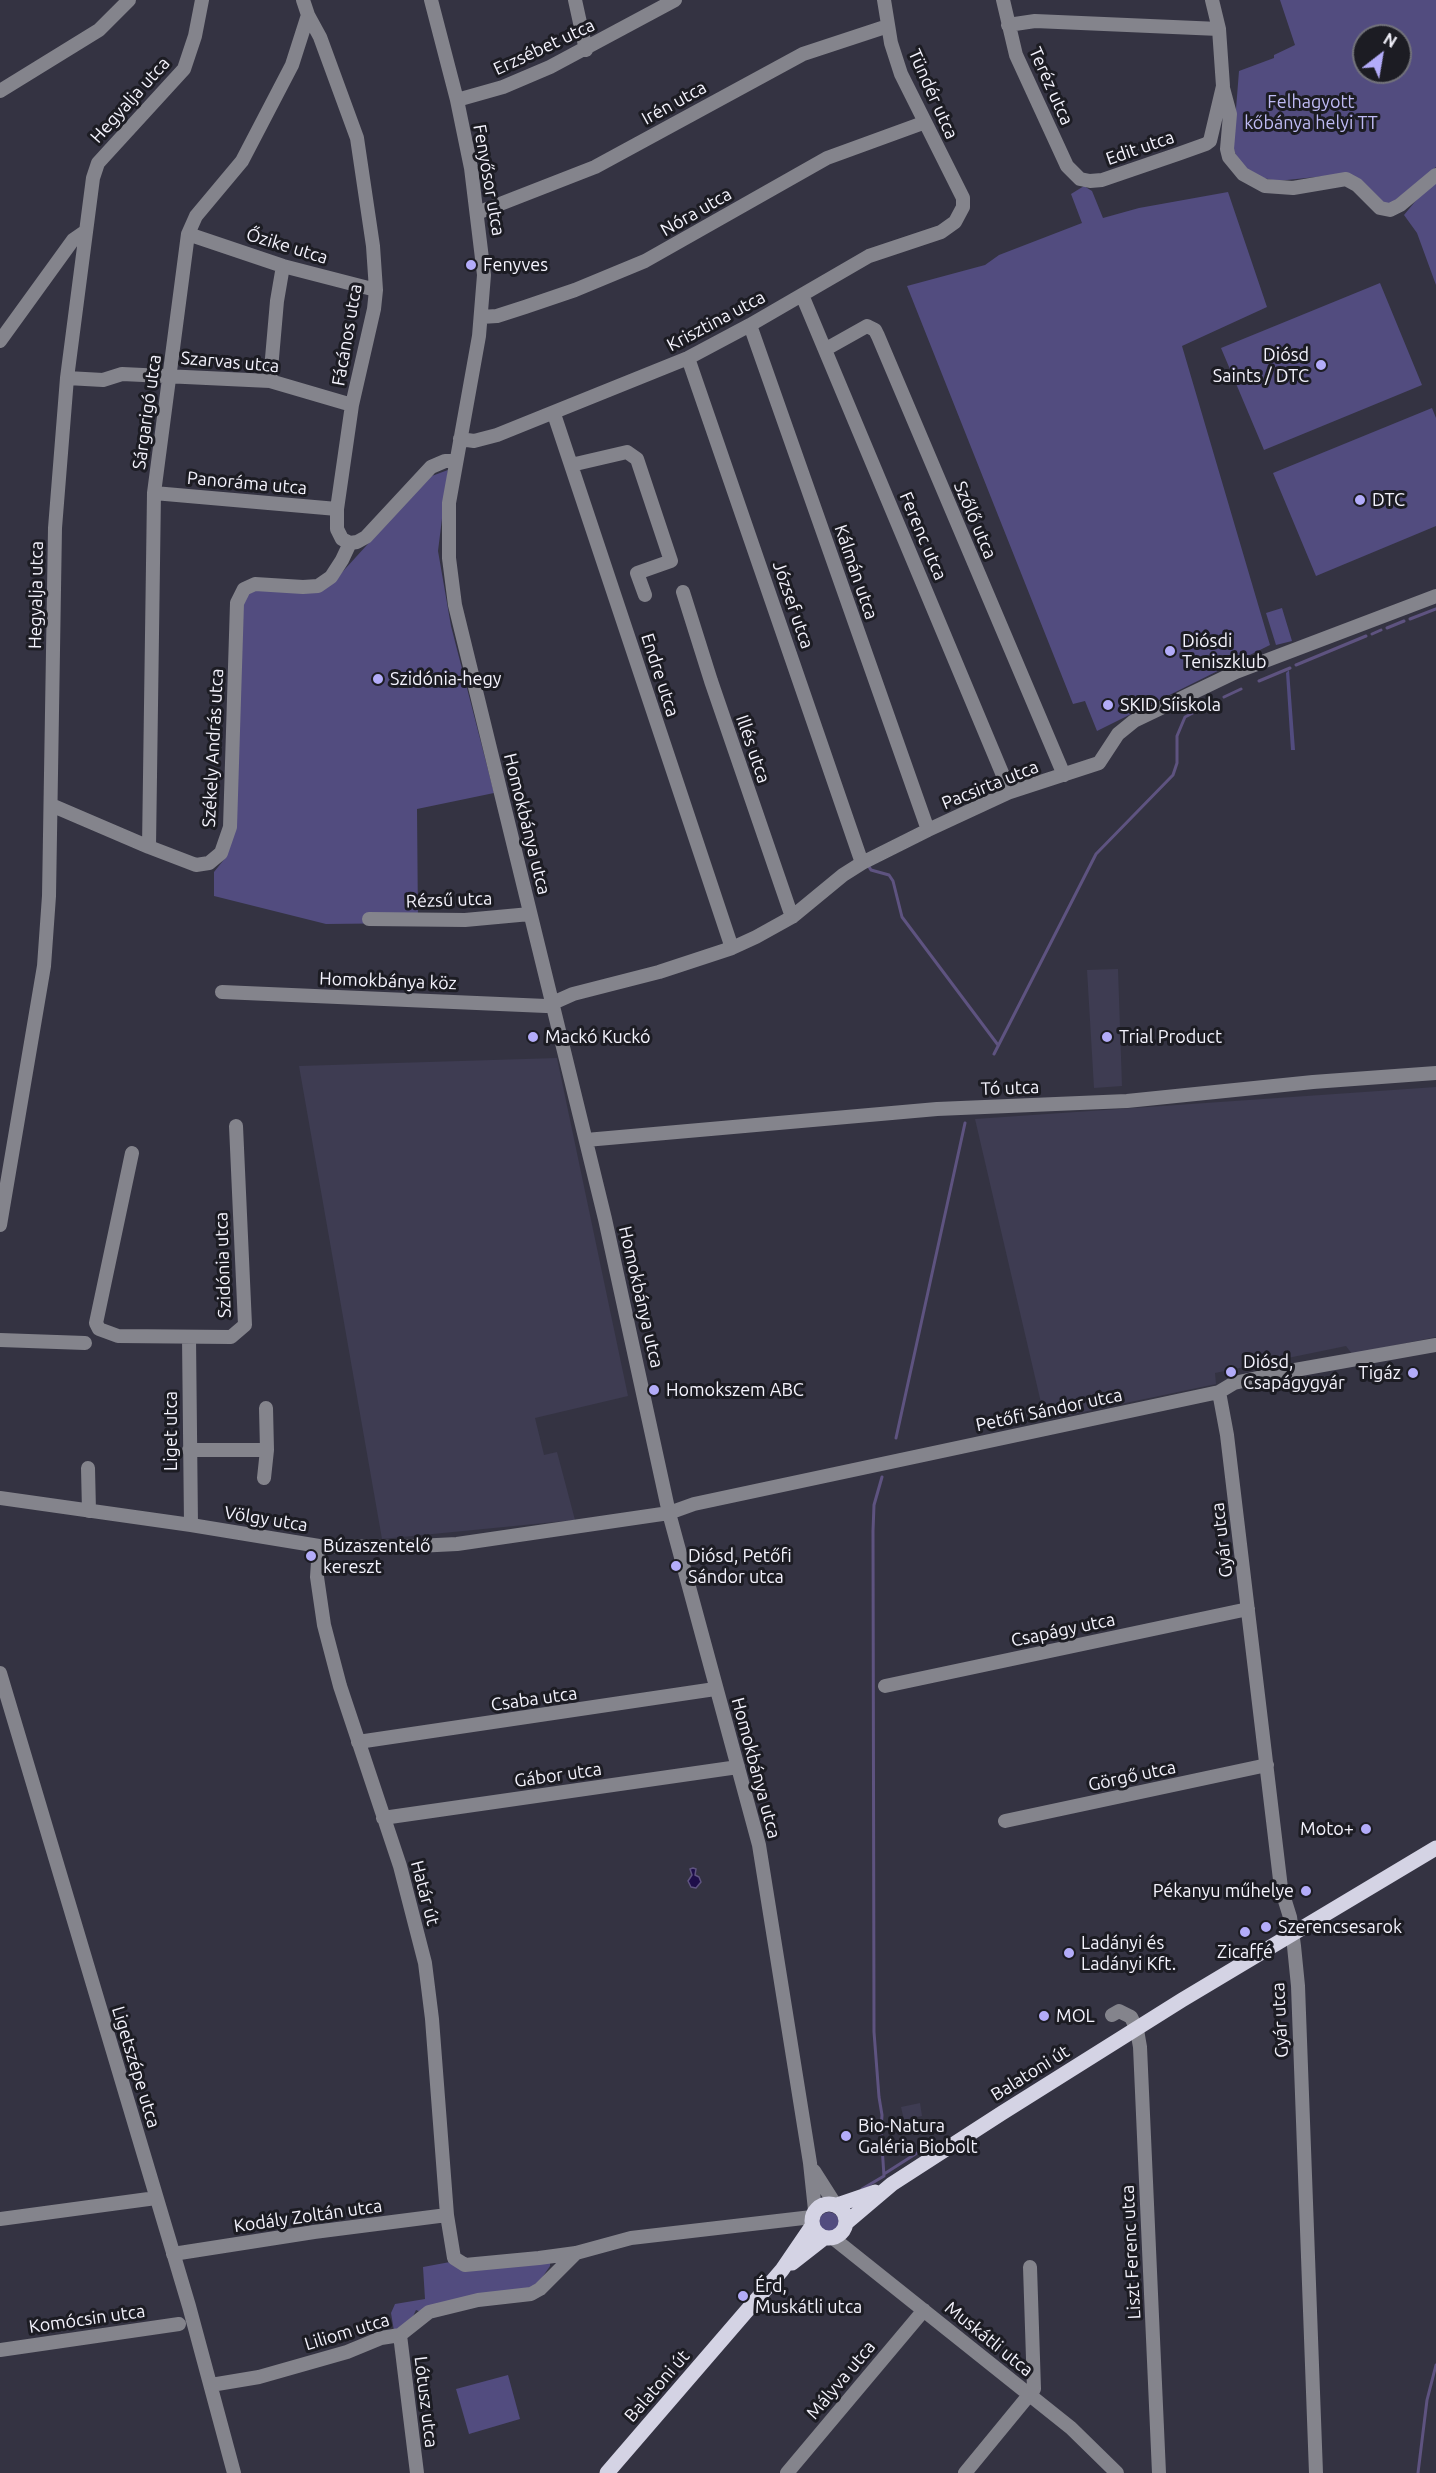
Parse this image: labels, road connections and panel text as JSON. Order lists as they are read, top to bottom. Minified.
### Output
{"streets":{"main road":["Balatoni út"],"street":["Erzsébet utca","Teréz utca","Tündér utca","Hegyalja utca","Irén utca","Edit utca","Fenyősor utca","Nóra utca","Őzike utca","Krisztina utca","Fácános utca","Szarvas utca","Sárgarigó utca","Panoráma utca","Szőlő utca","Ferenc utca","Kálmán utca","József utca","Endre utca","Székely András utca","Illés utca","Pacsirta utca","Homokbánya utca","Rézsű utca","Homokbánya köz","Tó utca","Szidónia utca","Petőfi Sándor utca","Liget utca","Völgy utca","Gyár utca","Csapágy utca","Csaba utca","Gábor utca","Görgő utca","Határ út","Ligetszépe utca","Kodály Zoltán utca","Liszt Ferenc utca","Komócsin utca","Liliom utca","Muskátli utca","Mályva utca","Lótusz utca"]},"crossings":[["Erzsébet utca","Fenyősor utca"],["Teréz utca","Edit utca"],["Tündér utca","Irén utca"],["Tündér utca","Nóra utca"],["Tündér utca","Krisztina utca"],["Hegyalja utca","Szarvas utca"],["Hegyalja utca","Székely András utca"],["Irén utca","Fenyősor utca"],["Fenyősor utca","Nóra utca"],["Fenyősor utca","Krisztina utca"],["Fenyősor utca","Homokbánya utca"],["Őzike utca","Fácános utca"],["Őzike utca","Sárgarigó utca"],["Krisztina utca","Ferenc utca"],["Krisztina utca","Kálmán utca"],["Krisztina utca","József utca"],["Krisztina utca","Endre utca"],["Krisztina utca","Homokbánya utca"],["Fácános utca","Szarvas utca"],["Fácános utca","Sárgarigó utca"],["Fácános utca","Panoráma utca"],["Fácános utca","Székely András utca"],["Szarvas utca","Sárgarigó utca"],["Sárgarigó utca","Panoráma utca"],["Sárgarigó utca","Székely András utca"],["Szőlő utca","Ferenc utca"],["Szőlő utca","Pacsirta utca"],["Ferenc utca","Pacsirta utca"],["Kálmán utca","Pacsirta utca"],["József utca","Pacsirta utca"],["Endre utca","Pacsirta utca"],["Illés utca","Pacsirta utca"],["Pacsirta utca","Homokbánya utca"],["Pacsirta utca","Homokbánya köz"],["Homokbánya utca","Rézsű utca"],["Homokbánya utca","Homokbánya köz"],["Homokbánya utca","Tó utca"],["Homokbánya utca","Petőfi Sándor utca"],["Homokbánya utca","Völgy utca"],["Homokbánya utca","Csaba utca"],["Homokbánya utca","Gábor utca"],["Homokbánya utca","Balatoni út"],["Homokbánya utca","Liliom utca"],["Homokbánya utca","Muskátli utca"],["Szidónia utca","Liget utca"],["Petőfi Sándor utca","Völgy utca"],["Petőfi Sándor utca","Gyár utca"],["Liget utca","Völgy utca"],["Völgy utca","Határ út"],["Gyár utca","Csapágy utca"],["Gyár utca","Görgő utca"],["Gyár utca","Balatoni út"],["Csaba utca","Határ út"],["Gábor utca","Határ út"],["Határ út","Kodály Zoltán utca"],["Határ út","Liliom utca"],["Ligetszépe utca","Kodály Zoltán utca"],["Ligetszépe utca","Liliom utca"],["Balatoni út","Liszt Ferenc utca"],["Balatoni út","Liliom utca"],["Balatoni út","Muskátli utca"],["Liliom utca","Muskátli utca"],["Liliom utca","Lótusz utca"],["Muskátli utca","Mályva utca"]],"parks":["Felhagyott kőbánya helyi TT"],"places":["Fenyves","Diósd Saints / DTC","DTC","Diósdi Teniszklub","Szidónia-hegy","SKID Síiskola","Mackó Kuckó","Trial Product","Diósd, Csapágygyár","Tigáz","Homokszem ABC","Búzaszentelő kereszt","Diósd, Petőfi Sándor utca","Moto+","Pékanyu műhelye","Szerencsesarok","Zicaffé","Ladányi és Ladányi Kft.","MOL","Bio-Natura Galéria Biobolt","Érd, Muskátli utca"],"north":"top right"}
